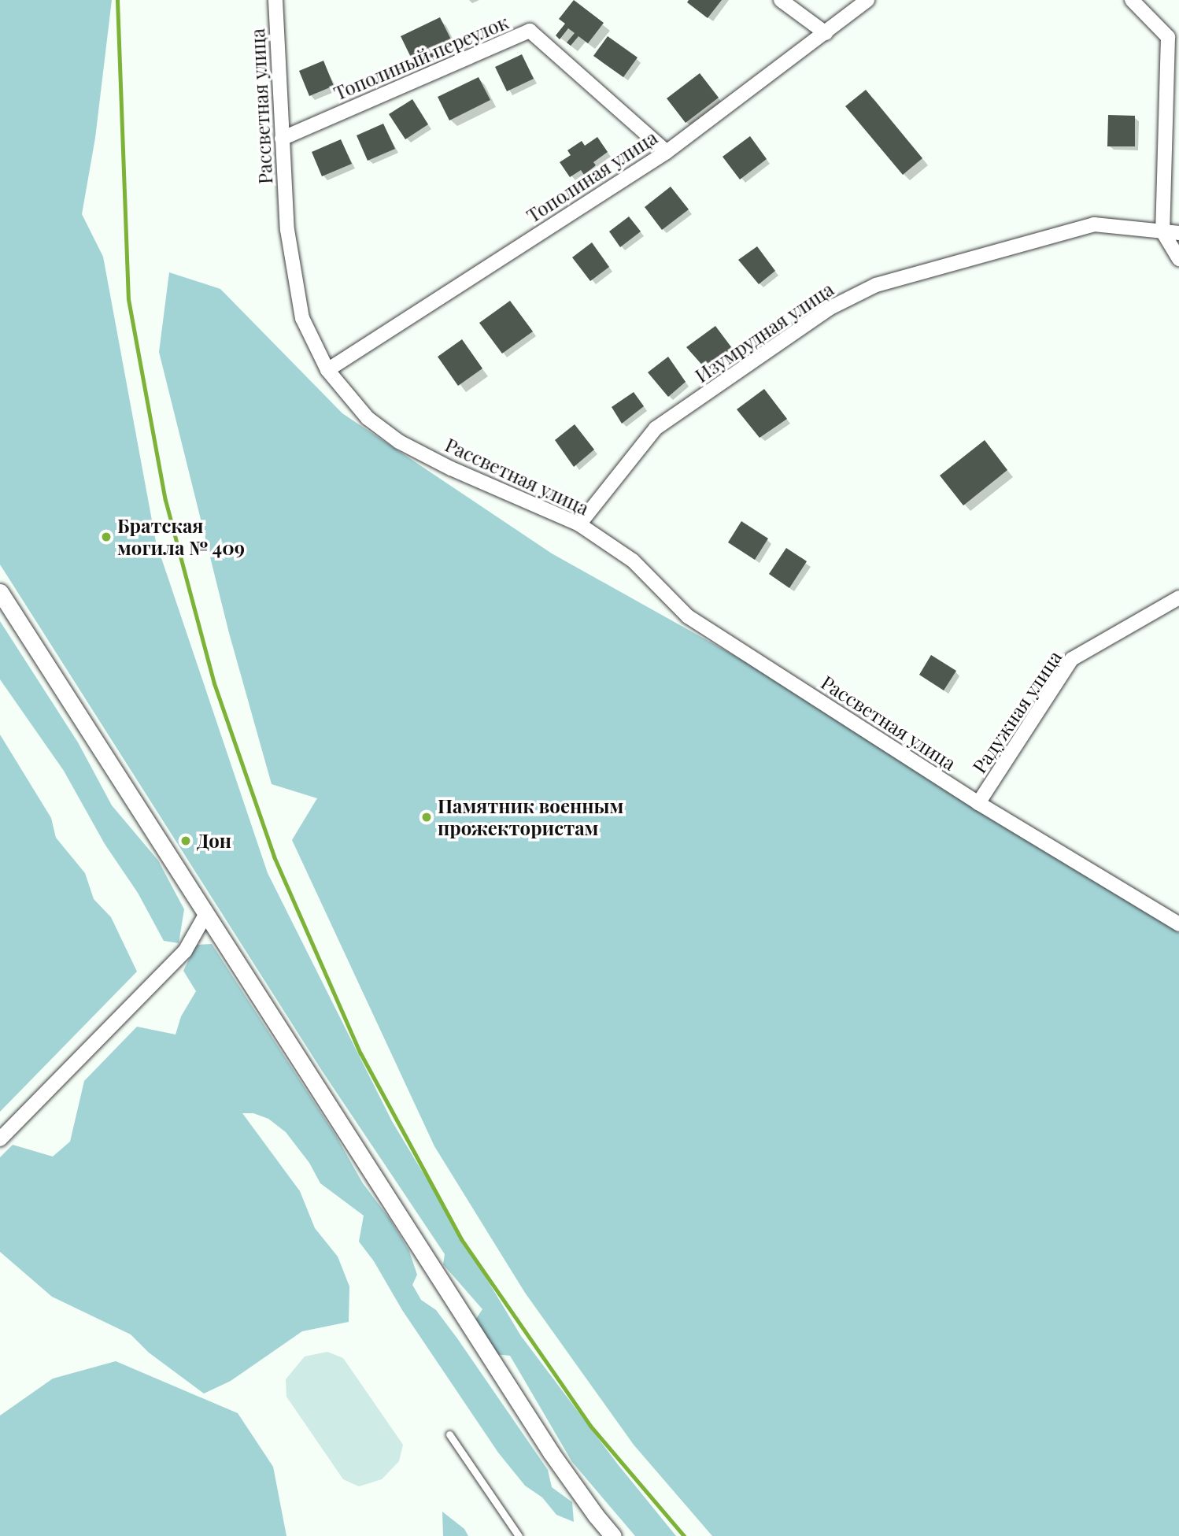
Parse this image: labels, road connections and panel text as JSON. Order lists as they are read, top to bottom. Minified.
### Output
{"streets":{"street":["Тополиный переулок","Рассветная улица","Тополиная улица","Изумрудная улица","Радужная улица"]},"crossings":[["Тополиный переулок","Рассветная улица"],["Тополиный переулок","Тополиная улица"],["Рассветная улица","Тополиная улица"],["Рассветная улица","Изумрудная улица"],["Рассветная улица","Радужная улица"]],"places":["Братская могила № 409","Памятник военным прожектористам","Дон"]}
